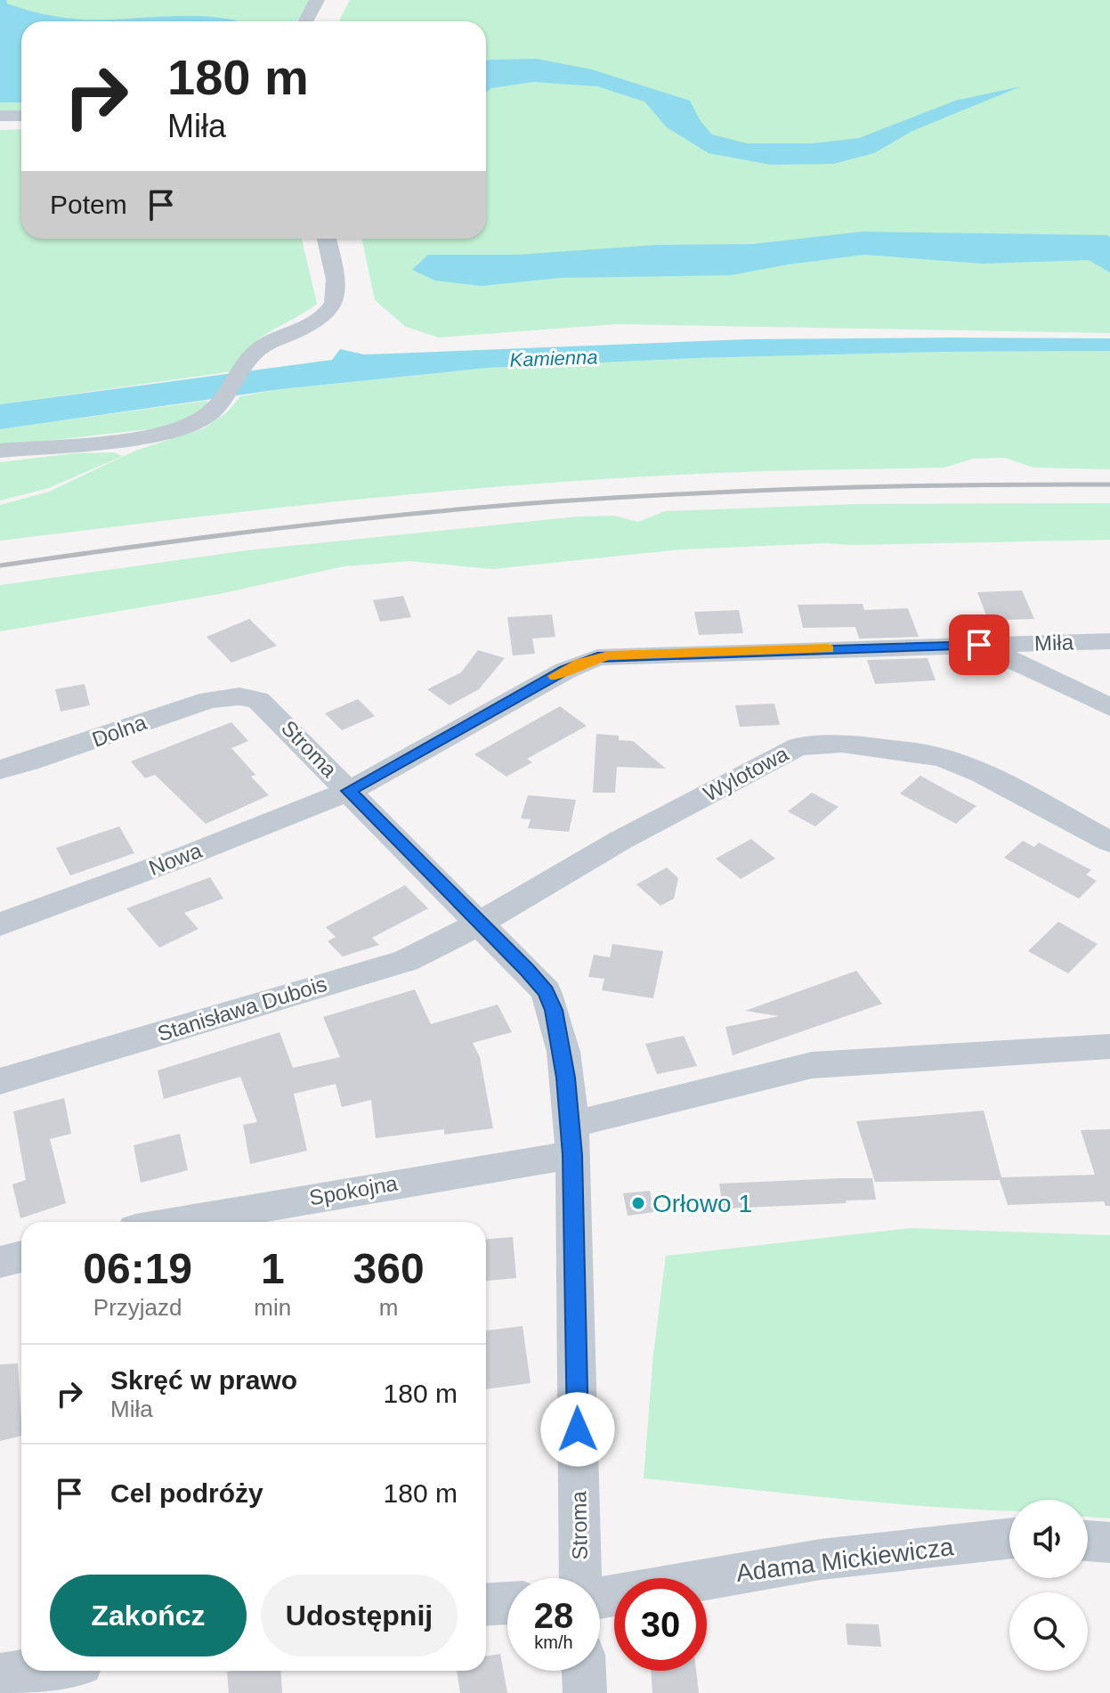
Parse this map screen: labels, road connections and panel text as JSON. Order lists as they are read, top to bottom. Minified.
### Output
{"streets":{"street":["Miła","Dolna","Stroma","Wylotowa","Nowa","Stanisława Dubois","Spokojna","Adama Mickiewicza"]},"crossings":[["Miła","Stroma"],["Miła","Nowa"],["Dolna","Stroma"],["Stroma","Wylotowa"],["Stroma","Nowa"],["Stroma","Stanisława Dubois"],["Stroma","Spokojna"],["Wylotowa","Stanisława Dubois"]],"water":["Kamienna"],"places":["Orłowo 1"],"page":{"turn":["180 m","Miła"],"then":"Potem","eta":["06:19","Przyjazd","1","min","360","m"],"list":[{"name":"Skręć w prawo","note":"Miła","value":"180 m"},{"name":"Cel podróży","value":"180 m"}],"buttons":["Zakończ","Udostępnij"],"speed":"28 km/h","limit":"30"}}
